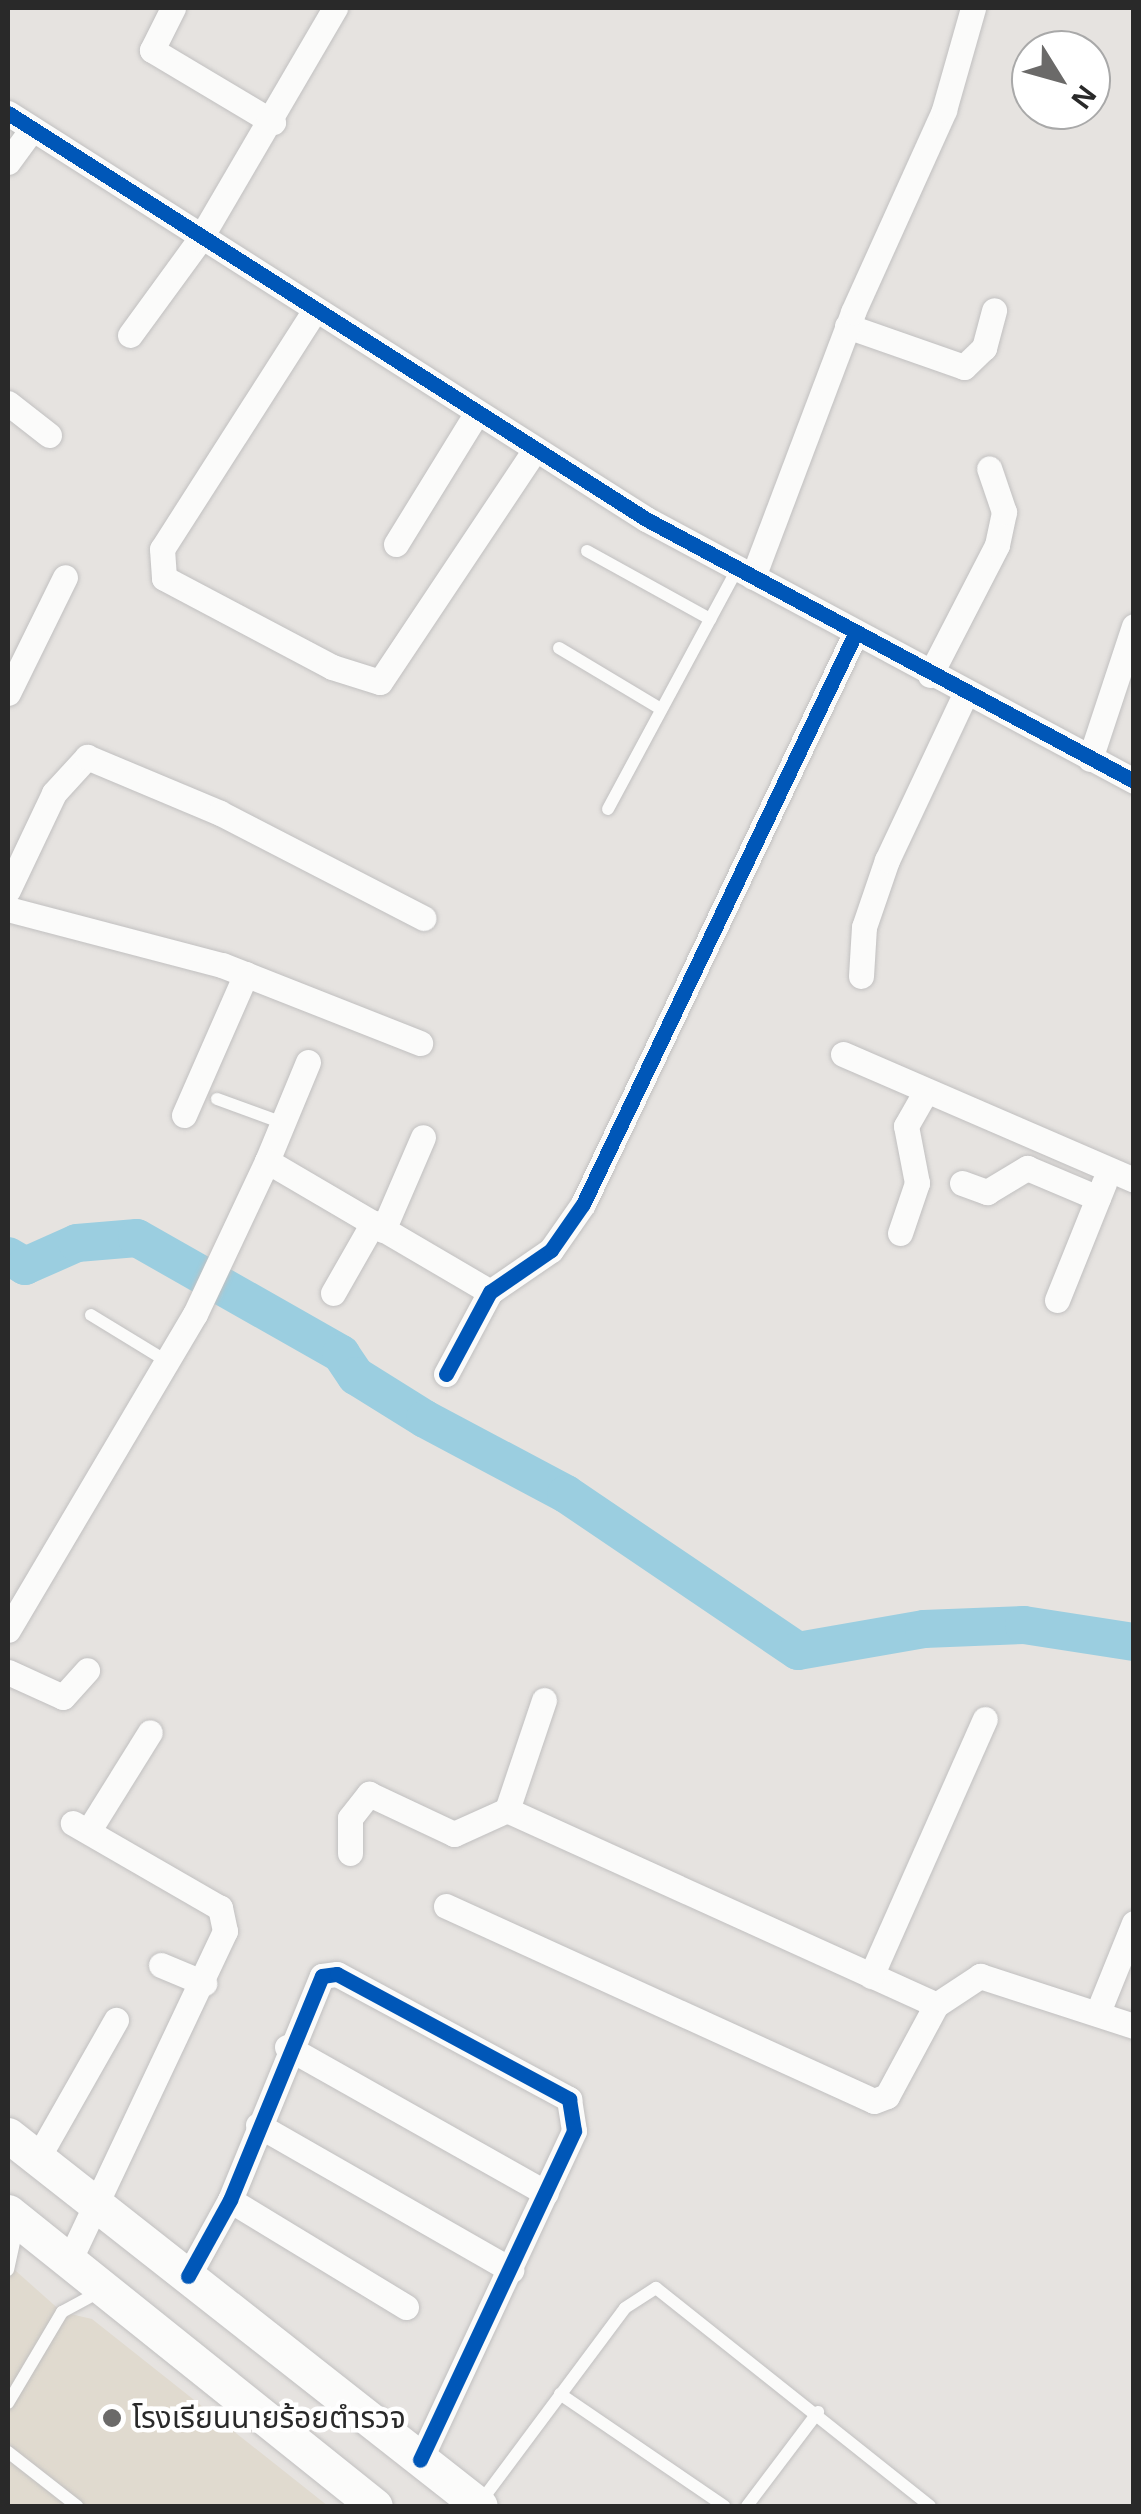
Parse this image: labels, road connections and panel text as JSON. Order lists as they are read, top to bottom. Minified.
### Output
{"places":["โรงเรียนนายร้อยตำรวจ"],"north":"bottom right"}
